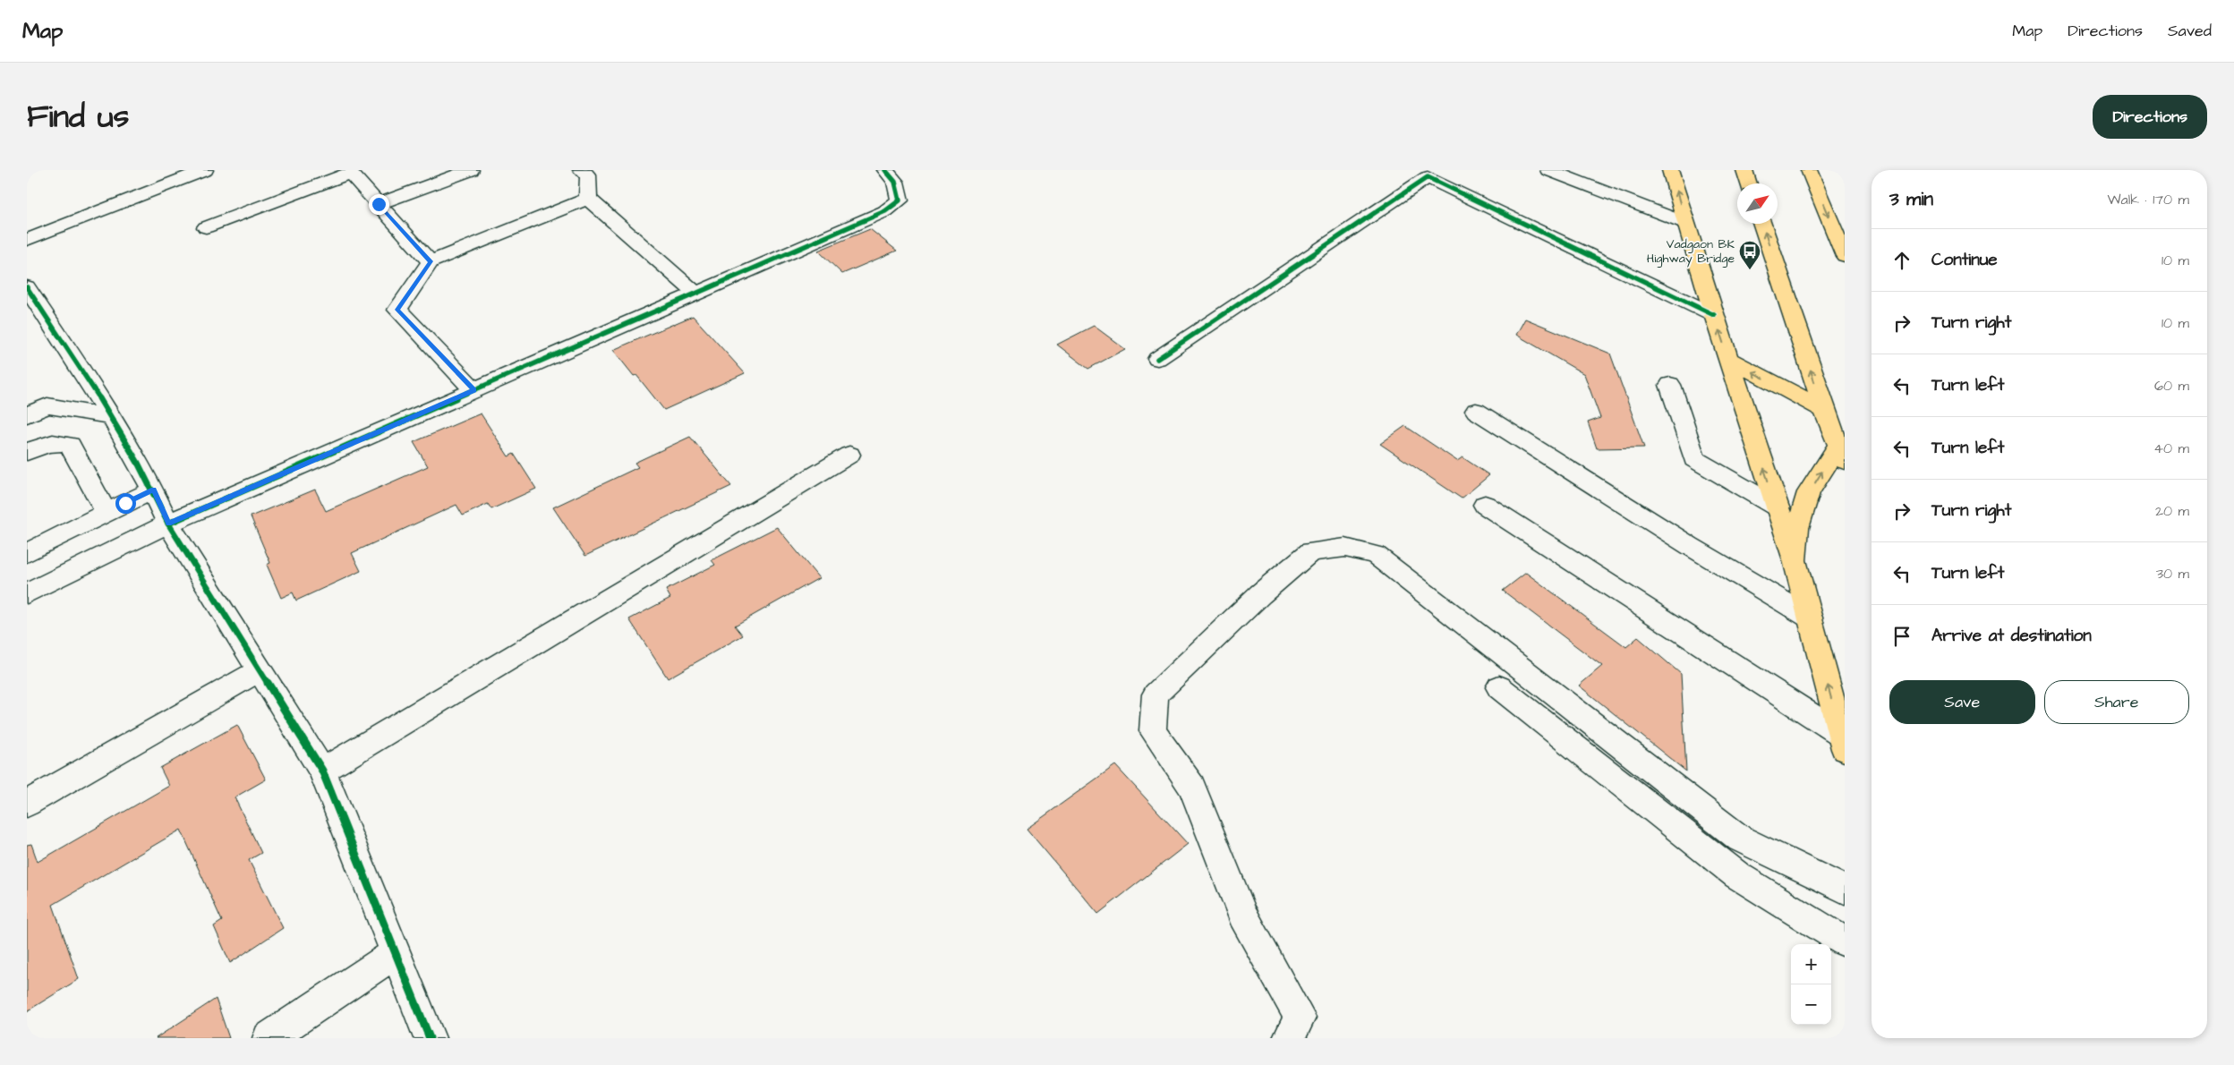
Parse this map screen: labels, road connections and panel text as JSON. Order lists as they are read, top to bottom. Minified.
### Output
{"places":{"bus stop":["Vadgaon BK Highway Bridge"]},"north":"top right","page":{"header":"Map","nav":["Map","Directions","Saved"],"title":"Find us","buttons":["Directions",["Save","Share"]],"heading":["3 min","Walk · 170 m"],"list":[["Continue","10 m"],["Turn right","10 m"],["Turn left","60 m"],["Turn left","40 m"],["Turn right","20 m"],["Turn left","30 m"],"Arrive at destination"],"map_buttons":["+","−"]}}
